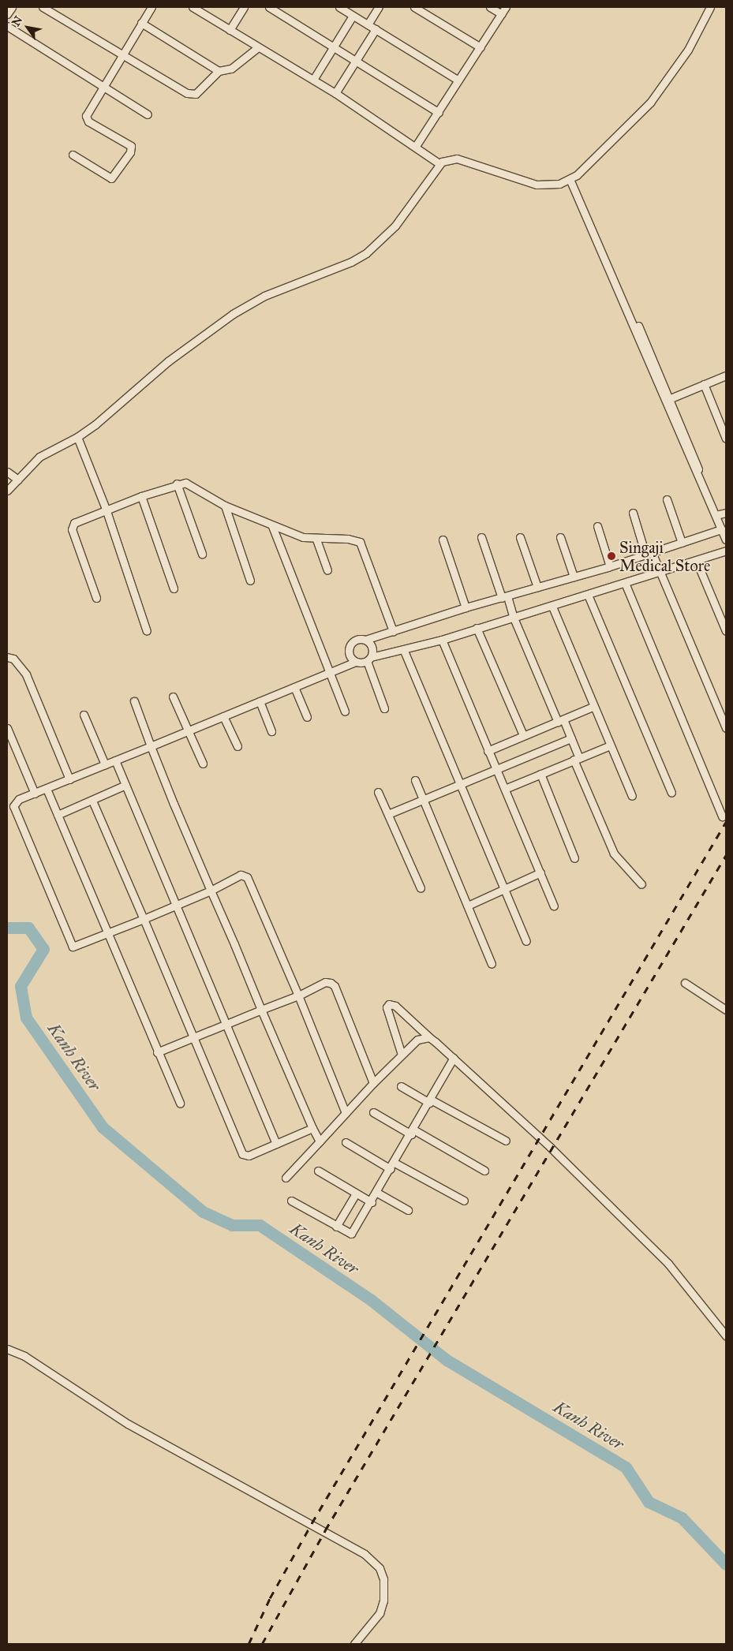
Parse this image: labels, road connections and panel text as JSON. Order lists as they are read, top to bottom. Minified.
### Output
{"water":["Kanh River"],"places":["Singaji Medical Store"],"north":"top left"}
